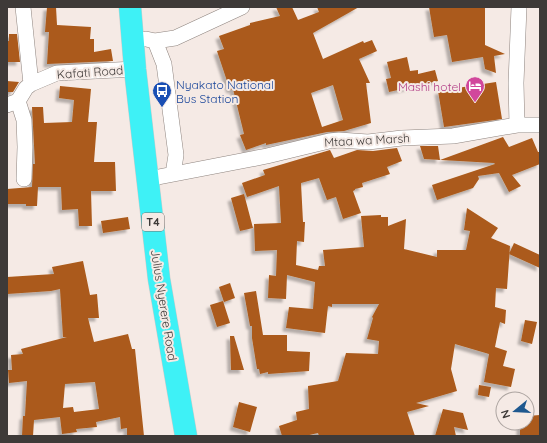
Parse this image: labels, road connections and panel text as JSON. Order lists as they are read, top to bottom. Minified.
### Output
{"streets":{"highway":["T4","Julius Nyerere Road"],"street":["Kafati Road","Mtaa wa Marsh"]},"crossings":[["Kafati Road","Julius Nyerere Road"],["Mtaa wa Marsh","Julius Nyerere Road"]],"places":{"hotel":["Mashi hotel"],"bus stop":["Nyakato National Bus Station"]},"north":"left"}
